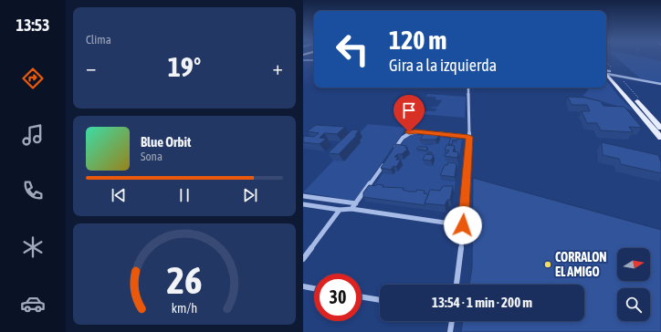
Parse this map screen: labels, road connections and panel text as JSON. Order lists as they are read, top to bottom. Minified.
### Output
{"places":["CORRALON EL AMIGO"],"north":"right","page":{"tabs":"13:53","tile":"Clima","turn":["120 m","Gira a la izquierda"],"heat":["−","19°","+"],"song":["Blue Orbit","Sona"],"limit":"30","trip":"13:54 · 1 min · 200 m","gauge":["26","km/h"]}}
